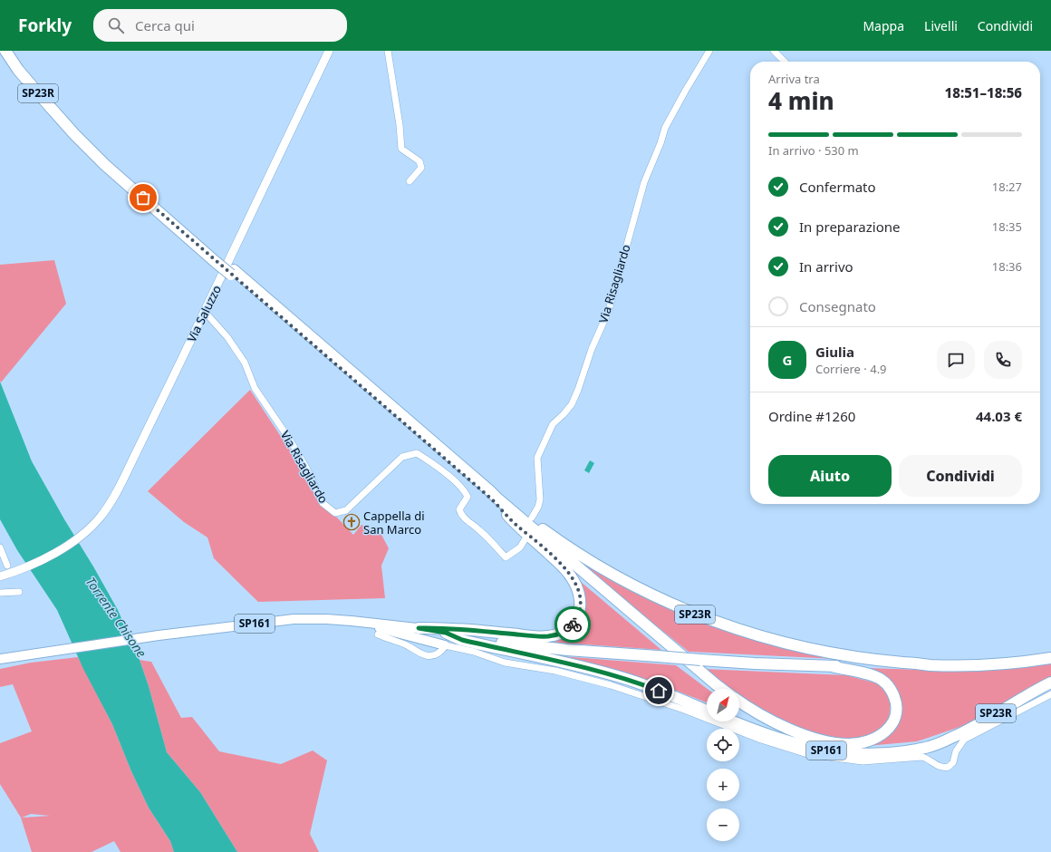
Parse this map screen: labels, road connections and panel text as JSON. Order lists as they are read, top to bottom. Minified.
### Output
{"streets":{"highway":["SP23R","SP161"],"main road":["Via Saluzzo"],"street":["Via Risagliardo"]},"crossings":[["SP23R","SP161"],["Via Risagliardo","Via Saluzzo"]],"water":["Torrente Chisone"],"places":{"church":["Cappella di San Marco"]},"north":"top right","page":{"header":"Forkly","search":"Cerca qui","nav":["Mappa","Livelli","Condividi"],"heading":["4 min","Arriva tra","18:51–18:56"],"panel":["Giulia","Corriere · 4.9","Ordine #1260","44.03 €"],"bar":"In arrivo · 530 m","list":[["Confermato","18:27"],["In preparazione","18:35"],["In arrivo","18:36"],"Consegnato"],"round":"G","buttons":["Aiuto","Condividi"],"map_buttons":["+","−"]}}
